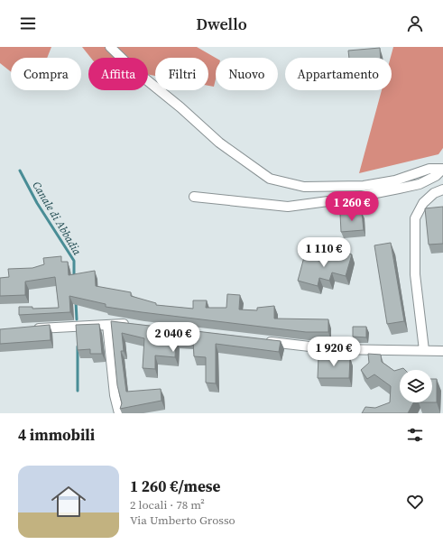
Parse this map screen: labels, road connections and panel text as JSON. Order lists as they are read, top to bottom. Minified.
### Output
{"water":["Canale di Abbadia"],"page":{"header":"Dwello","chip":["Compra","Affitta","Filtri","Nuovo","Appartamento"],"price":["1 260 €","1 110 €","2 040 €","1 920 €"],"heading":"4 immobili","list":[{"name":"1 260 €/mese","note":"2 locali · 78 m² · Via Umberto Grosso"}]}}
